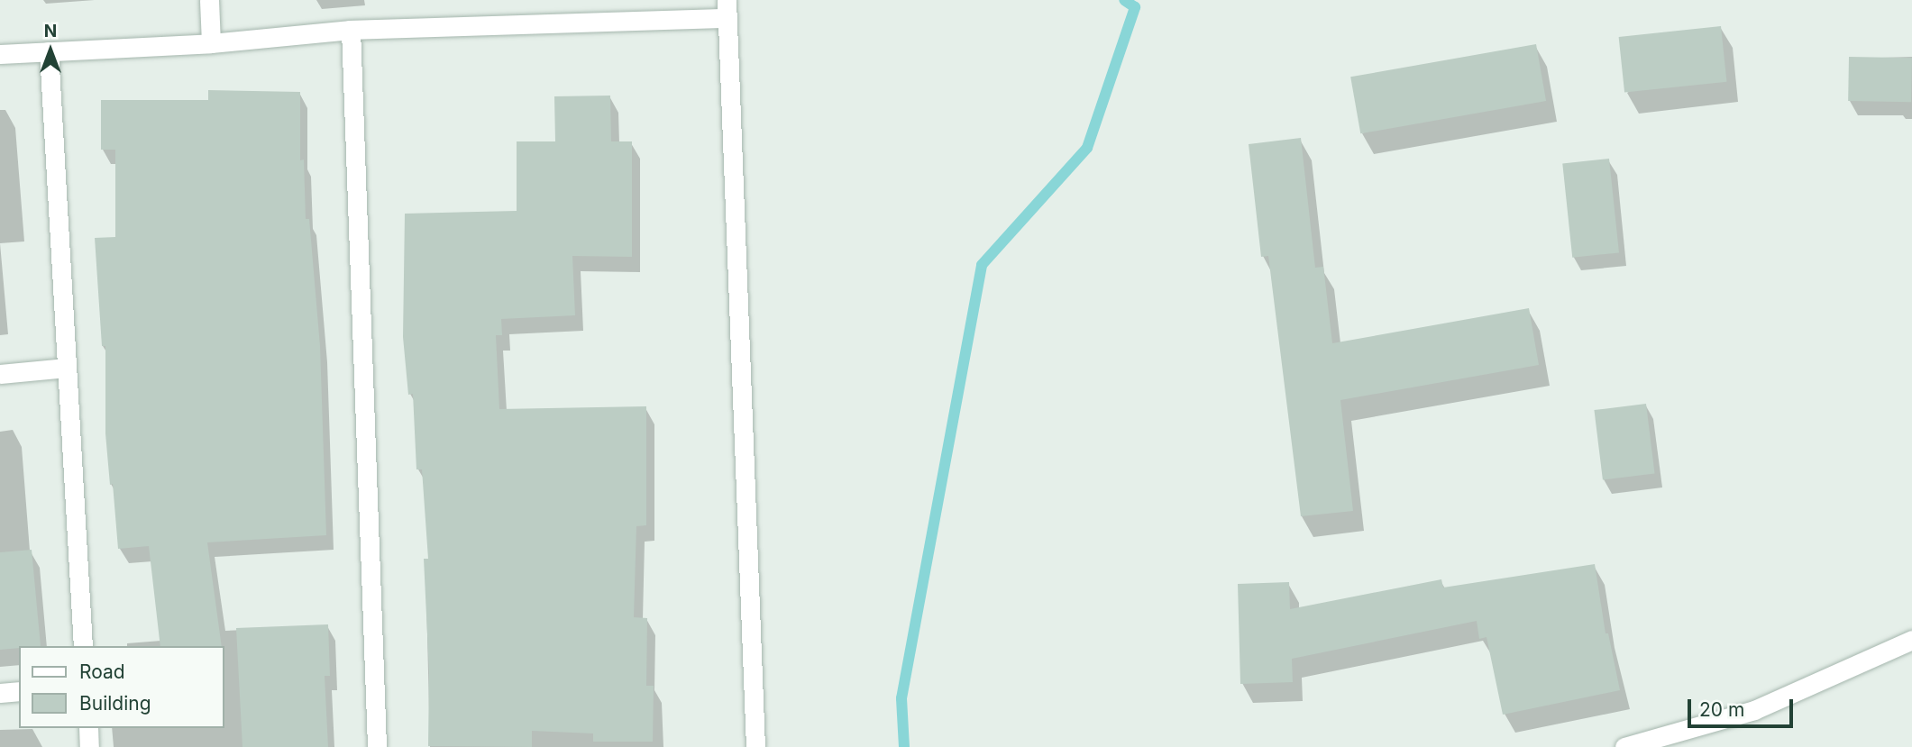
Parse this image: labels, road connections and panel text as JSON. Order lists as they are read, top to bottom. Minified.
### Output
{"legend":["Road","Building"],"scale_bar":"20 m","north":"top"}
